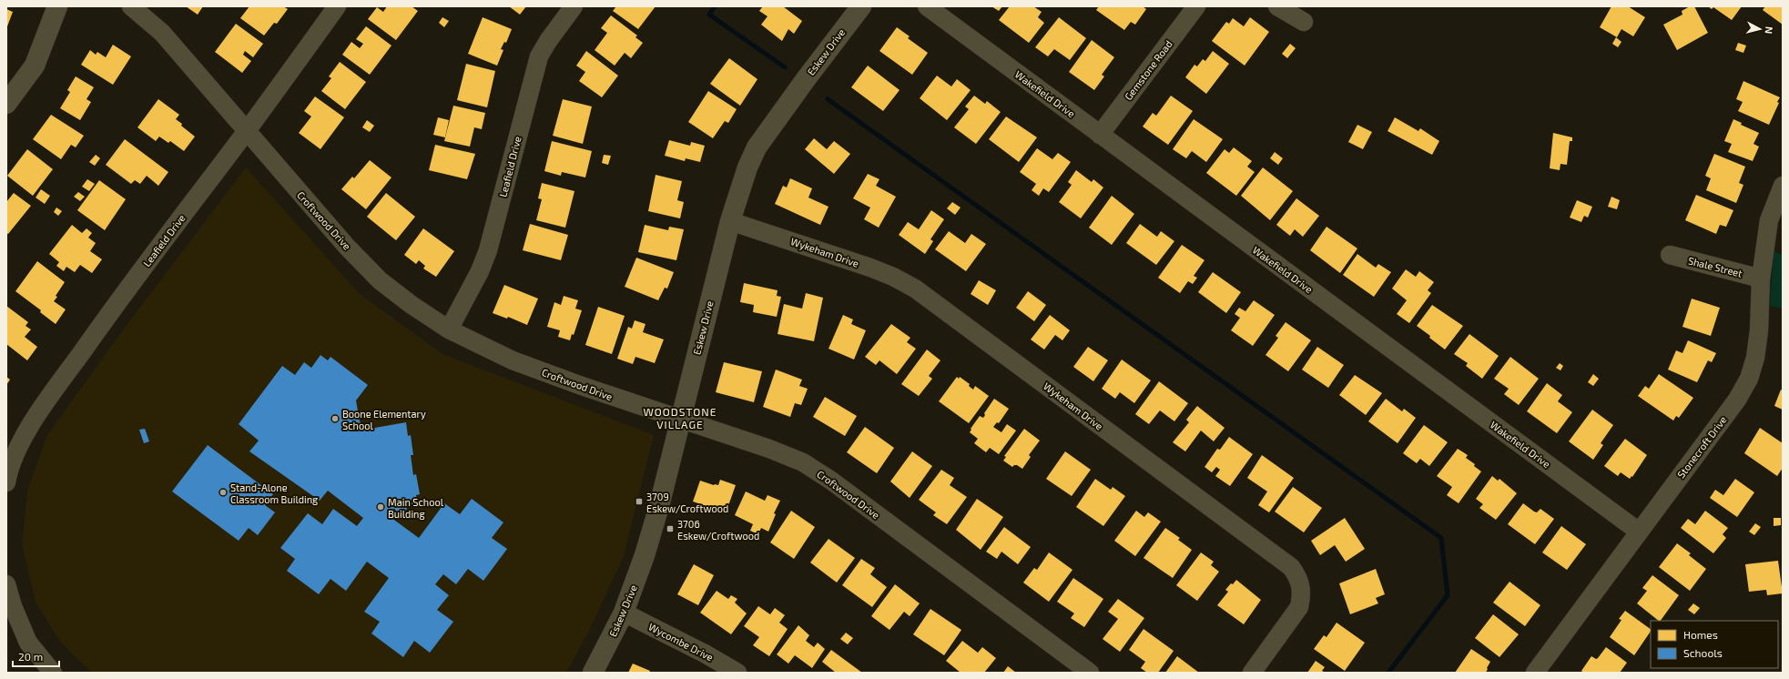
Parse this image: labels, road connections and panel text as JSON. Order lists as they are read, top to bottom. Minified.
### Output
{"streets":{"street":["Eskew Drive","Gemstone Road","Wakefield Drive","Leafield Drive","Croftwood Drive","Wykeham Drive","Shale Street","Stonecroft Drive","Wycombe Drive"]},"crossings":[["Eskew Drive","Croftwood Drive"],["Eskew Drive","Wykeham Drive"],["Eskew Drive","Wycombe Drive"],["Gemstone Road","Wakefield Drive"],["Wakefield Drive","Stonecroft Drive"],["Leafield Drive","Croftwood Drive"],["Shale Street","Stonecroft Drive"]],"districts":["WOODSTONE VILLAGE"],"places":{"other":["Boone Elementary School","Stand-Alone Classroom Building","Main School Building"],"transit":["3709 Eskew/Croftwood","3706 Eskew/Croftwood"]},"legend":["Homes","Schools"],"scale_bar":"20 m","north":"right"}
